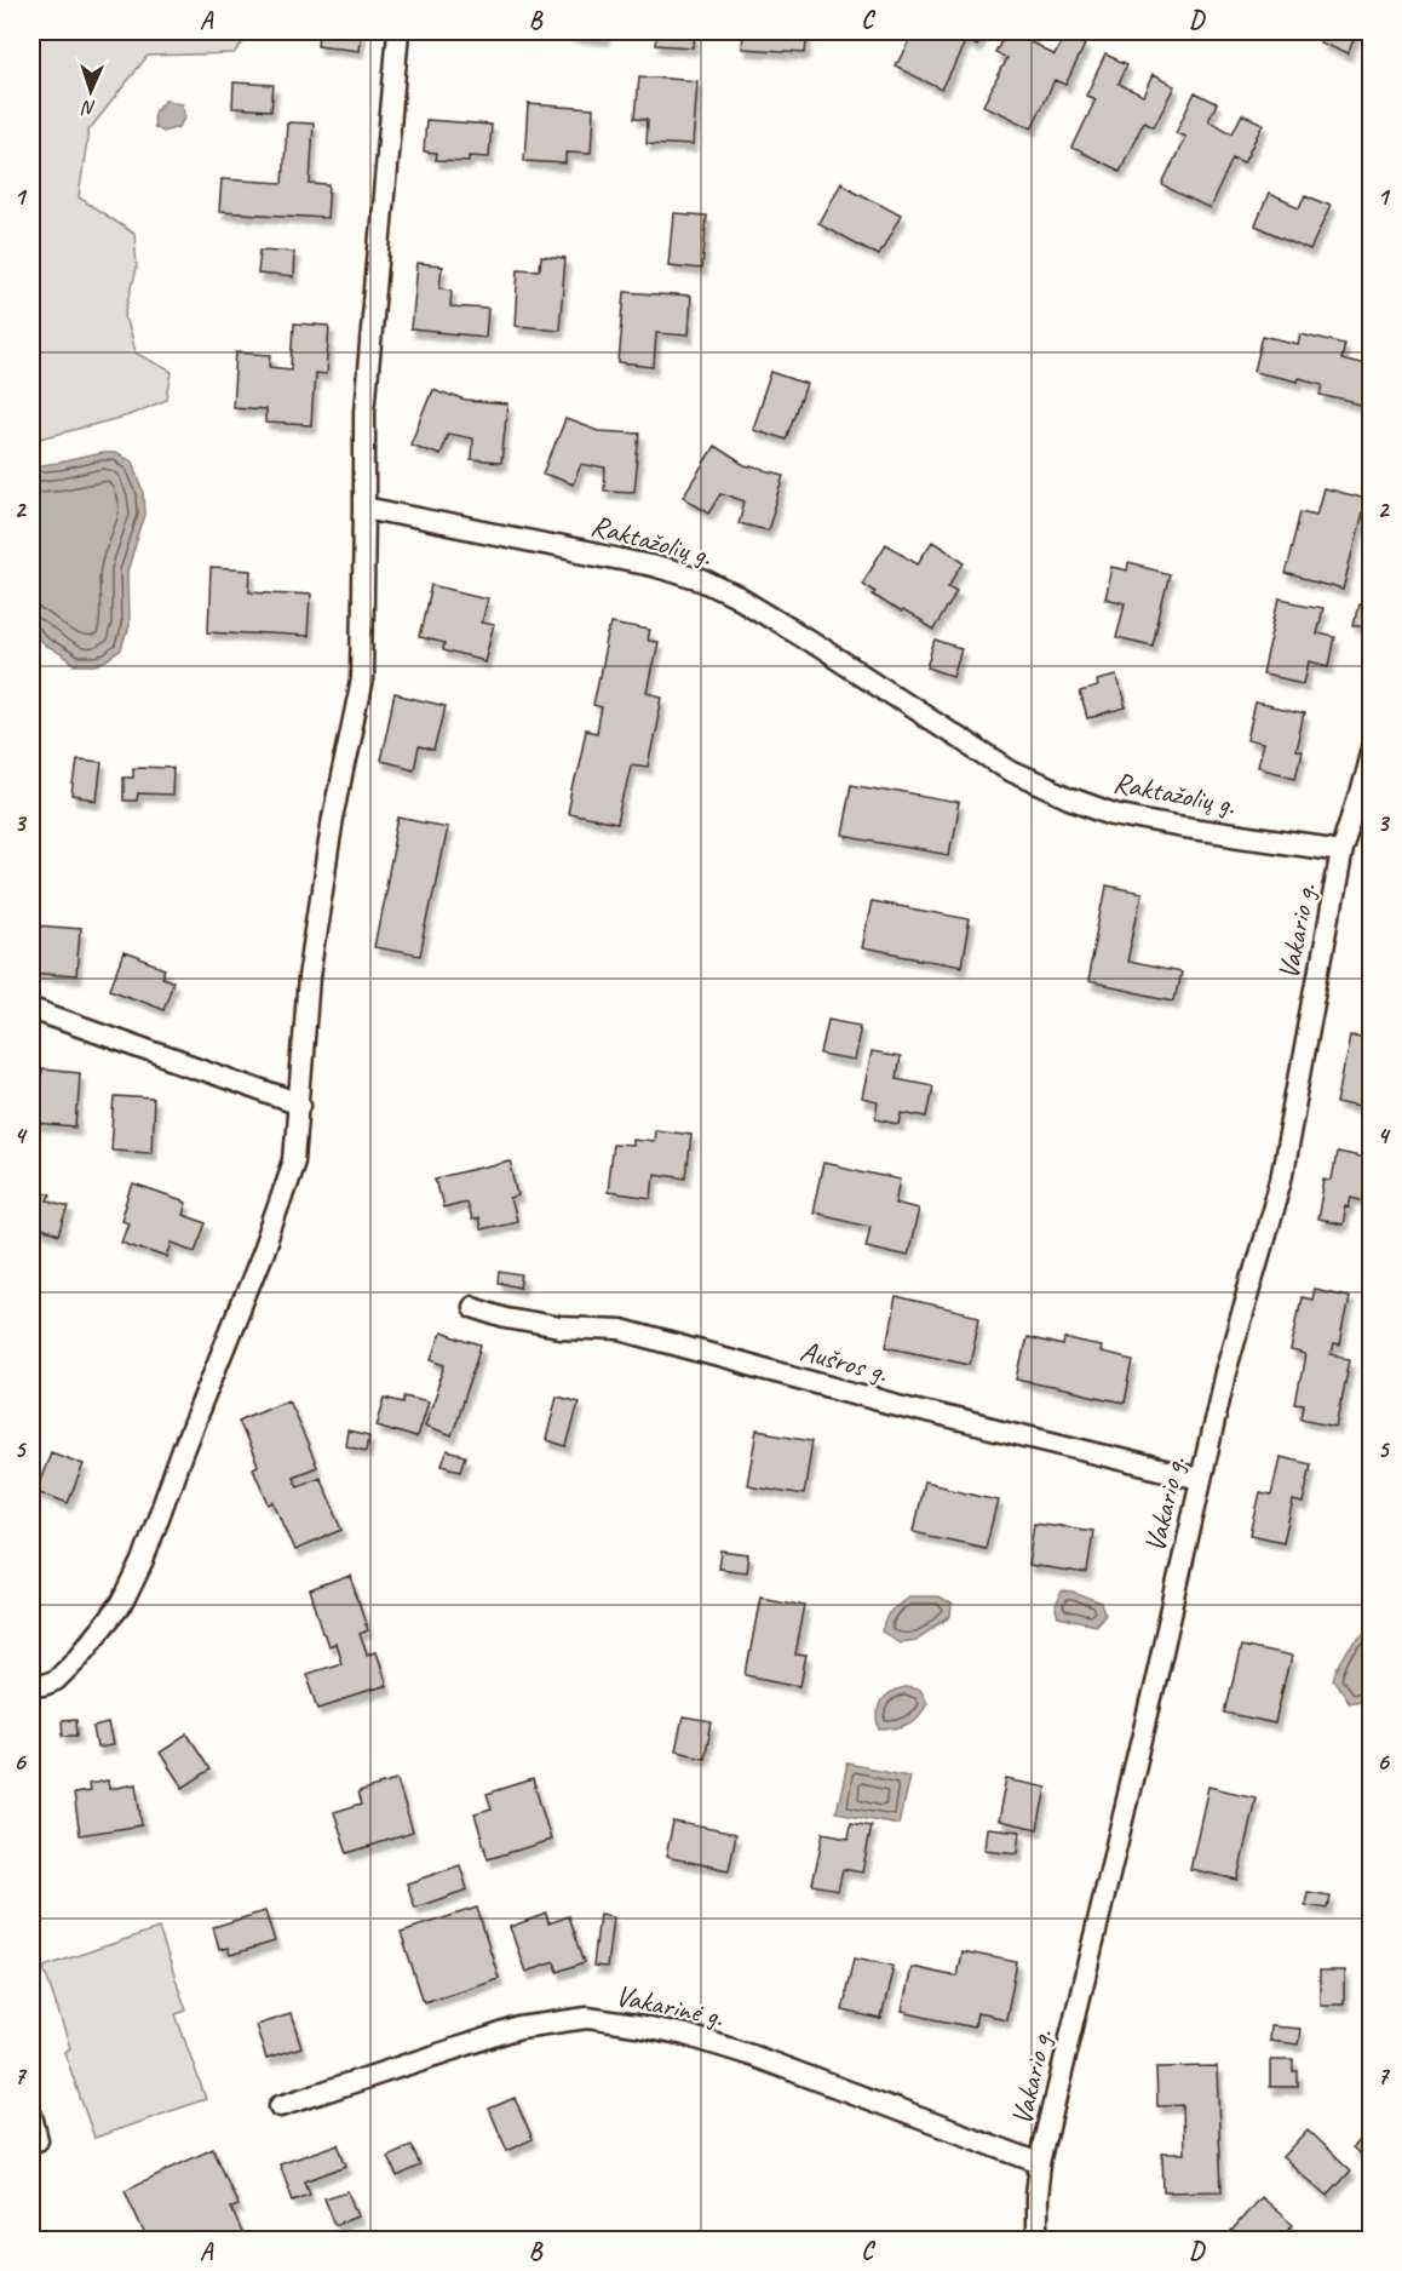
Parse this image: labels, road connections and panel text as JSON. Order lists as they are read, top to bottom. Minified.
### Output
{"streets":{"street":["Raktažolių g.","Vakario g.","Aušros g.","Vakarinė g."]},"crossings":[["Raktažolių g.","Vakario g."],["Vakario g.","Aušros g."],["Vakario g.","Vakarinė g."]],"north":"bottom","grid":{"columns":["A","B","C","D"],"rows":["1","2","3","4","5","6","7"]}}
